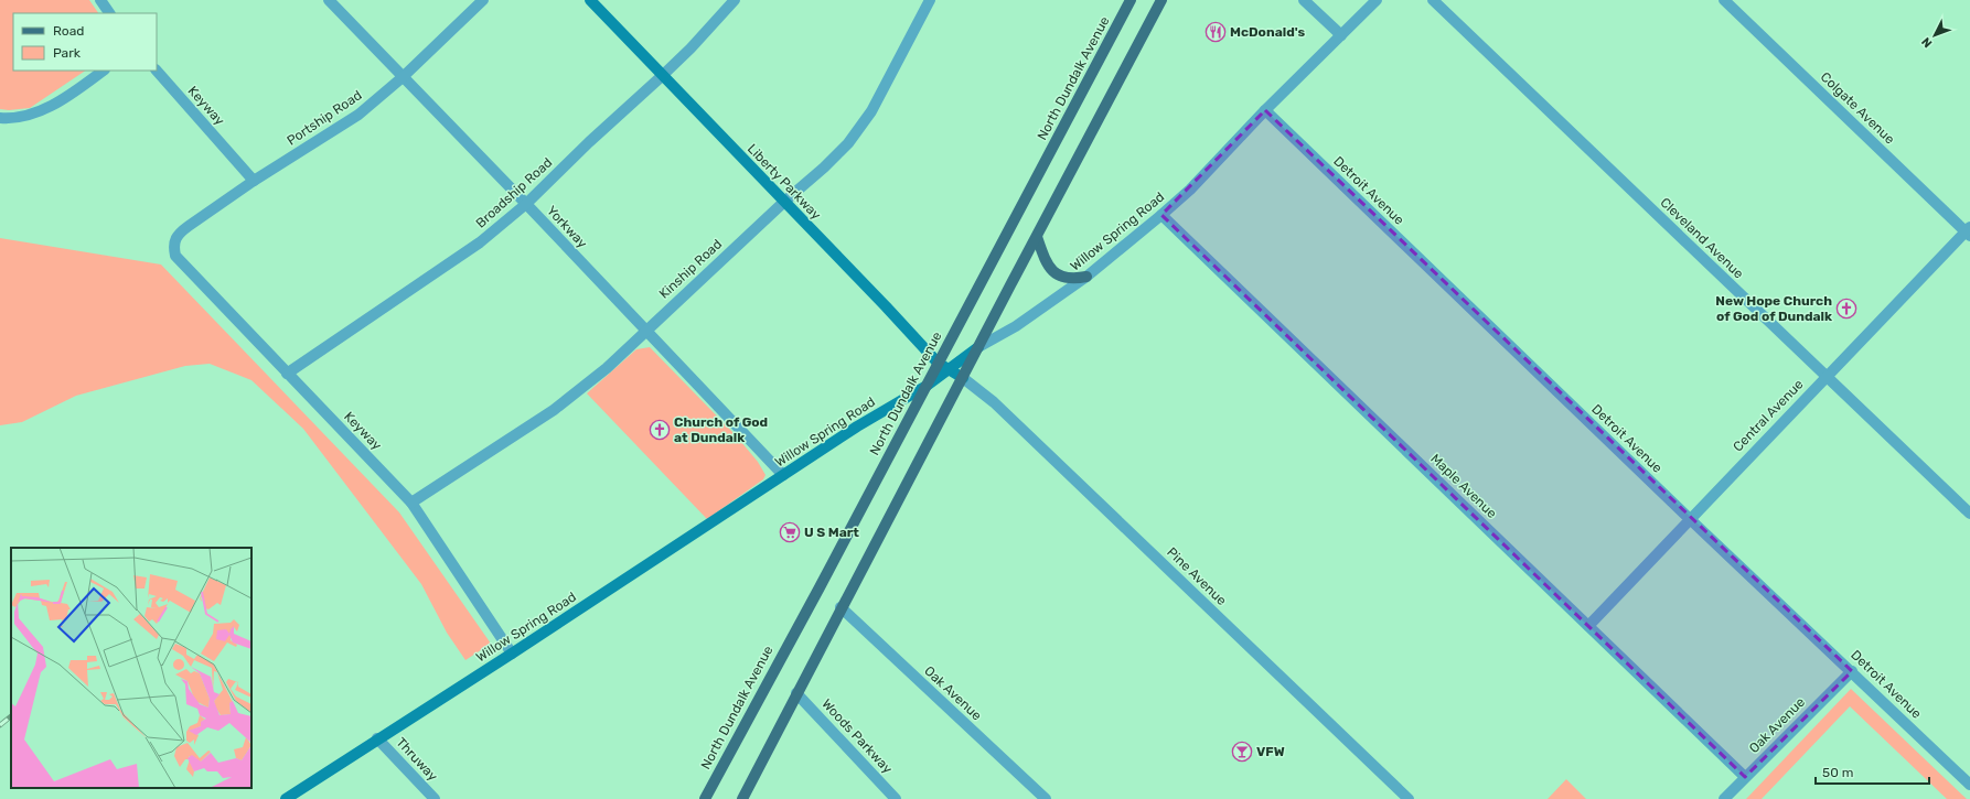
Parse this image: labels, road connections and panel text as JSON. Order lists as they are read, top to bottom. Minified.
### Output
{"streets":{"main road":["North Dundalk Avenue"],"street":["Keyway","Colgate Avenue","Portship Road","Liberty Parkway","Detroit Avenue","Broadship Road","Yorkway","Willow Spring Road","Cleveland Avenue","Kinship Road","Central Avenue","Maple Avenue","Pine Avenue","Oak Avenue","Woods Parkway","Thruway"]},"crossings":[["North Dundalk Avenue","Liberty Parkway"],["North Dundalk Avenue","Willow Spring Road"],["Keyway","Portship Road"],["Keyway","Broadship Road"],["Keyway","Willow Spring Road"],["Keyway","Kinship Road"],["Colgate Avenue","Central Avenue"],["Portship Road","Yorkway"],["Liberty Parkway","Broadship Road"],["Liberty Parkway","Willow Spring Road"],["Liberty Parkway","Kinship Road"],["Liberty Parkway","Pine Avenue"],["Detroit Avenue","Willow Spring Road"],["Detroit Avenue","Central Avenue"],["Detroit Avenue","Oak Avenue"],["Broadship Road","Yorkway"],["Yorkway","Willow Spring Road"],["Yorkway","Kinship Road"],["Willow Spring Road","Maple Avenue"],["Willow Spring Road","Thruway"],["Cleveland Avenue","Central Avenue"],["Central Avenue","Maple Avenue"],["Maple Avenue","Oak Avenue"]],"places":{"restaurant":["McDonald's"],"church":["New Hope Church of God of Dundalk","Church of God at Dundalk"],"supermarket":["U S Mart"],"bar":["VFW"]},"legend":["Road","Park"],"scale_bar":"50 m","north":"bottom left"}
